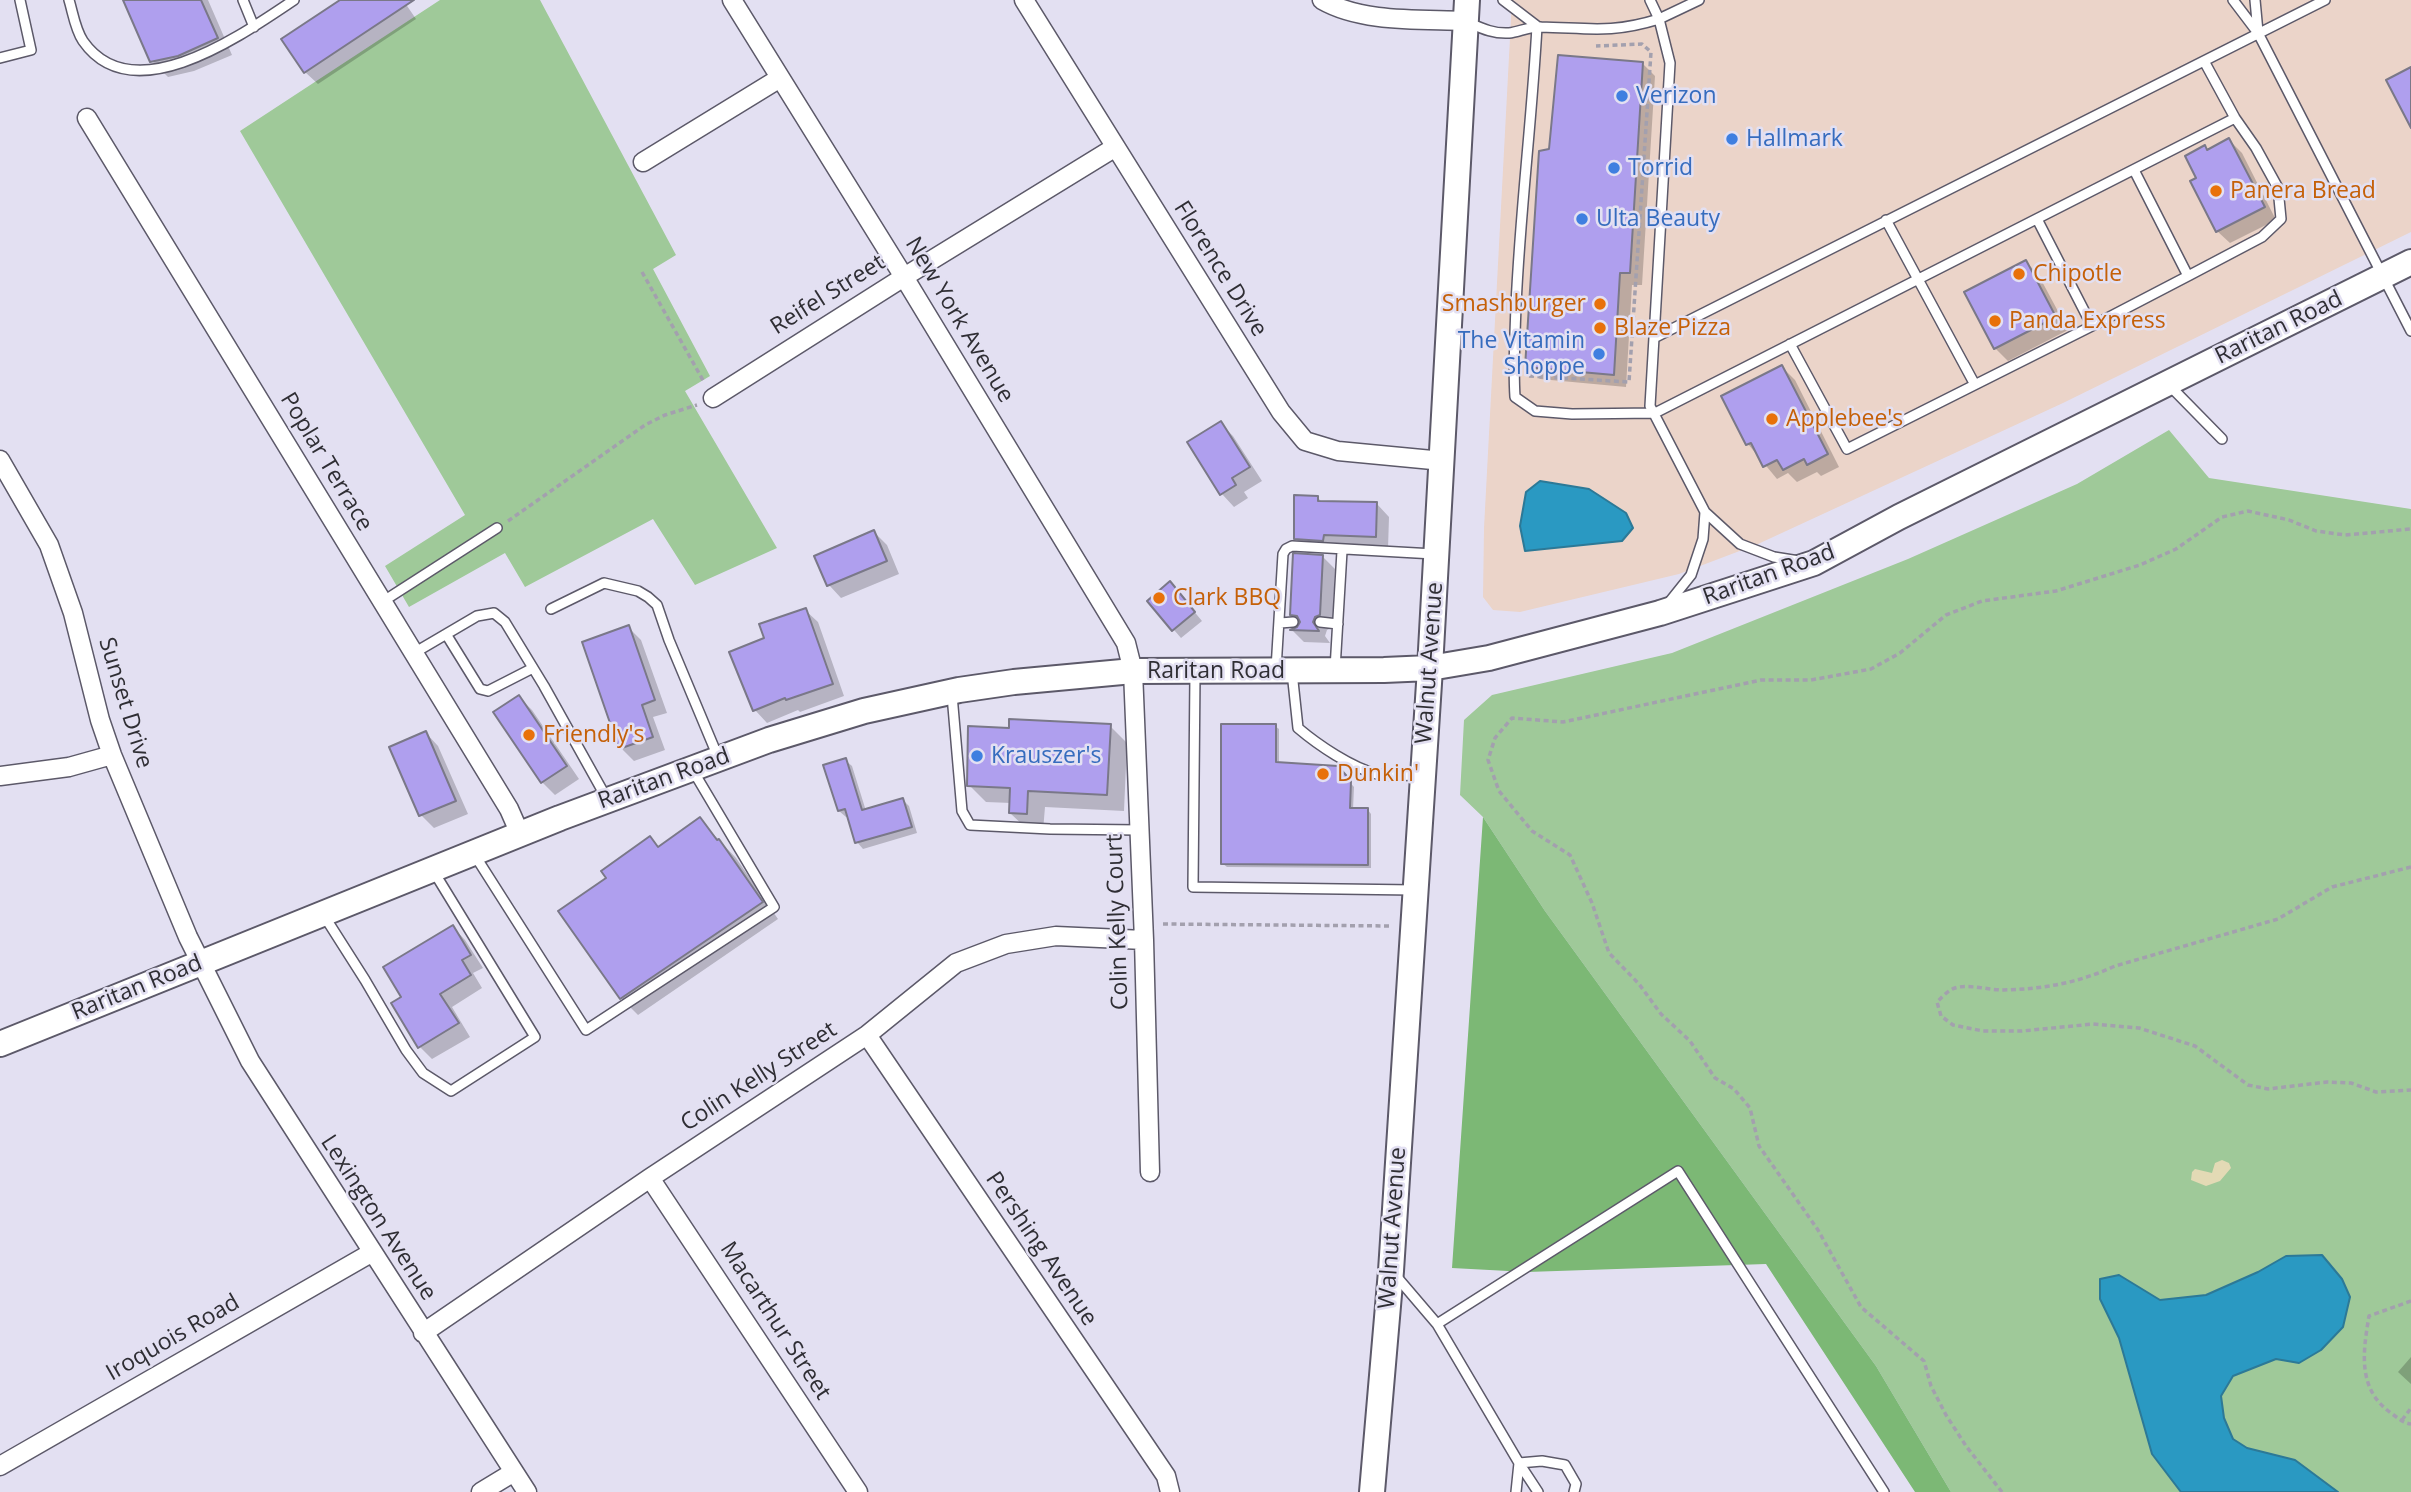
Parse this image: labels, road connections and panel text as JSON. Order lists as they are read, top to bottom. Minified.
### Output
{"streets":{"main road":["Raritan Road","Walnut Avenue"],"street":["Florence Drive","Reifel Street","New York Avenue","Poplar Terrace","Sunset Drive","Colin Kelly Court","Colin Kelly Street","Lexington Avenue","Pershing Avenue","Macarthur Street","Iroquois Road"]},"crossings":[["Florence Drive","Reifel Street"],["Florence Drive","Walnut Avenue"],["Reifel Street","New York Avenue"],["New York Avenue","Raritan Road"],["New York Avenue","Colin Kelly Court"],["Raritan Road","Poplar Terrace"],["Raritan Road","Walnut Avenue"],["Raritan Road","Sunset Drive"],["Raritan Road","Colin Kelly Court"],["Raritan Road","Lexington Avenue"],["Sunset Drive","Lexington Avenue"],["Colin Kelly Court","Colin Kelly Street"],["Colin Kelly Street","Lexington Avenue"],["Colin Kelly Street","Pershing Avenue"],["Colin Kelly Street","Macarthur Street"],["Lexington Avenue","Iroquois Road"]],"places":["Verizon","Hallmark","Torrid","Panera Bread","Ulta Beauty","Chipotle","Smashburger","Panda Express","Blaze Pizza","The Vitamin Shoppe","Applebee's","Clark BBQ","Friendly's","Krauszer's","Dunkin'"]}
